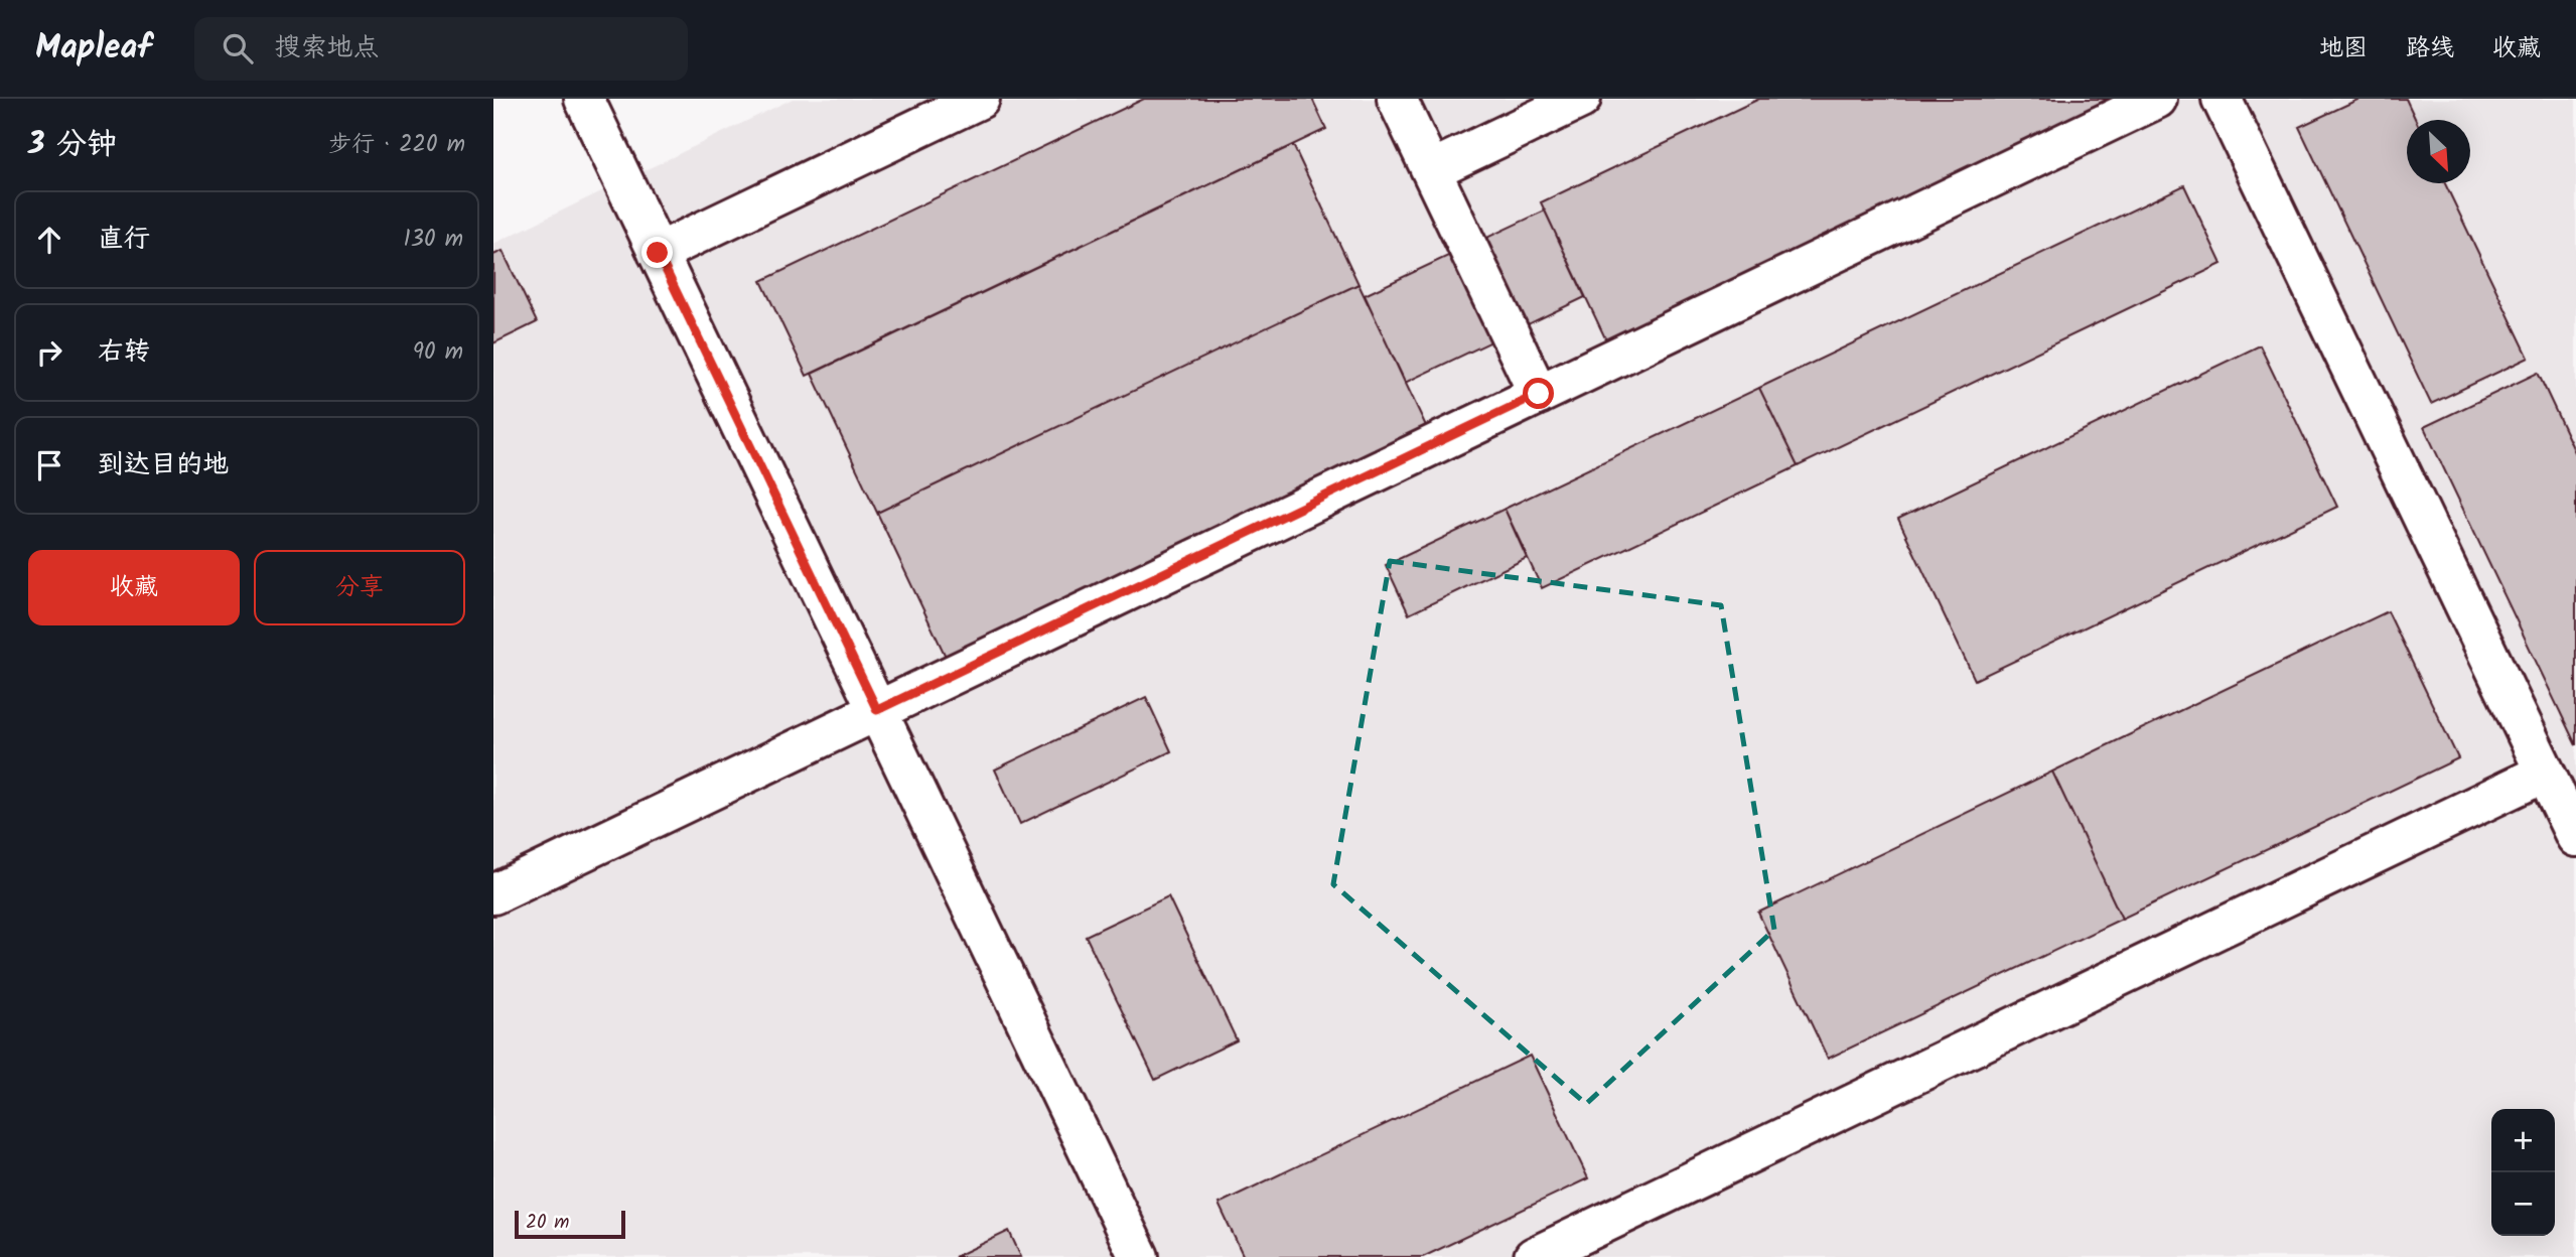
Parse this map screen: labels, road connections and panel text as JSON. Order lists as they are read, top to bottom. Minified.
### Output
{"scale_bar":"20 m","north":"bottom right","page":{"header":"Mapleaf","search":"搜索地点","nav":["地图","路线","收藏"],"heading":["3 分钟","步行 · 220 m"],"list":[["直行","130 m"],["右转","90 m"],"到达目的地"],"buttons":["收藏","分享"],"map_buttons":["+","−"],"scale":"20 m"}}
